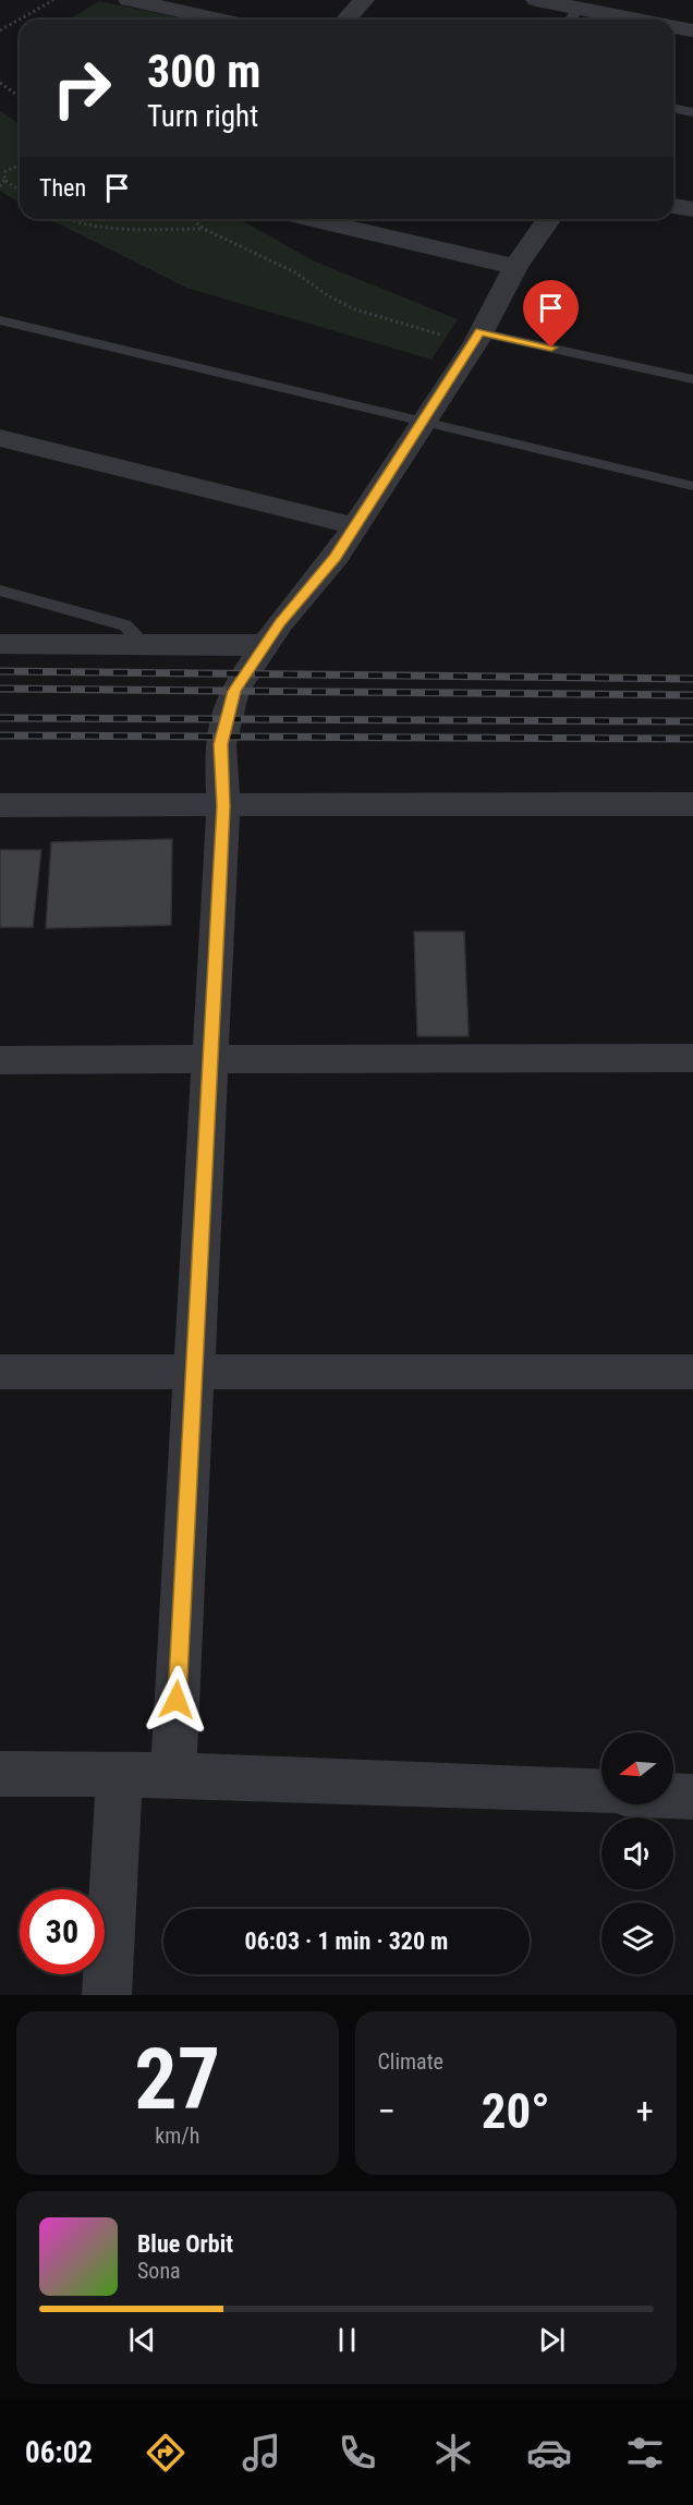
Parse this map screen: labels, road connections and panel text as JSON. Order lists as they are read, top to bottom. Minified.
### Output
{"north":"left","page":{"turn":["300 m","Turn right"],"then":"Then","limit":"30","trip":"06:03 · 1 min · 320 m","tile":[["27","km/h"],"Climate"],"heat":["−","20°","+"],"song":["Blue Orbit","Sona"],"tabs":"06:02"}}
